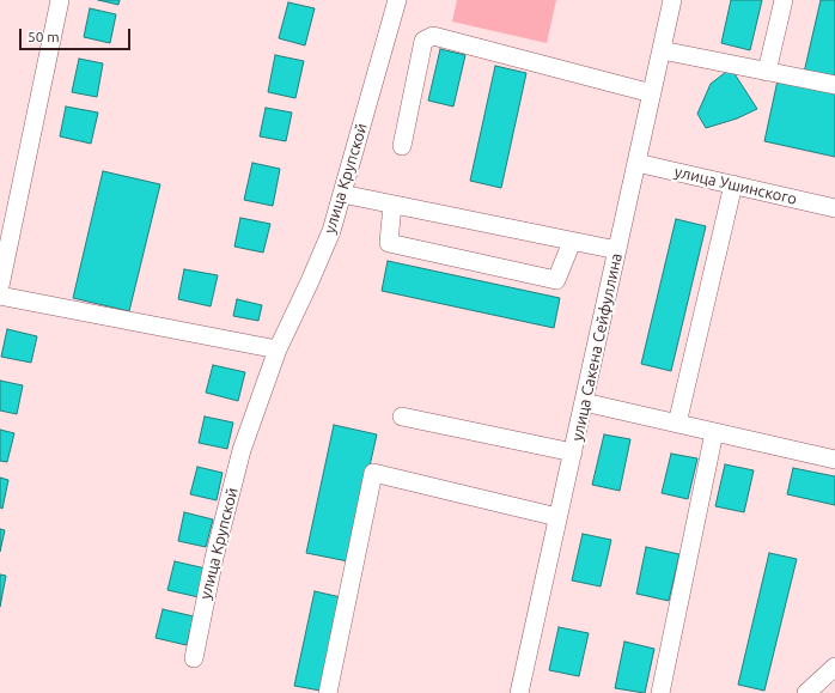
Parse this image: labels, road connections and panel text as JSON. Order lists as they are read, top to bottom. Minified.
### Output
{"streets":{"street":["улица Крупской","улица Ушинского","улица Сакена Сейфуллина"]},"crossings":[["улица Ушинского","улица Сакена Сейфуллина"]],"scale_bar":"50 m"}
